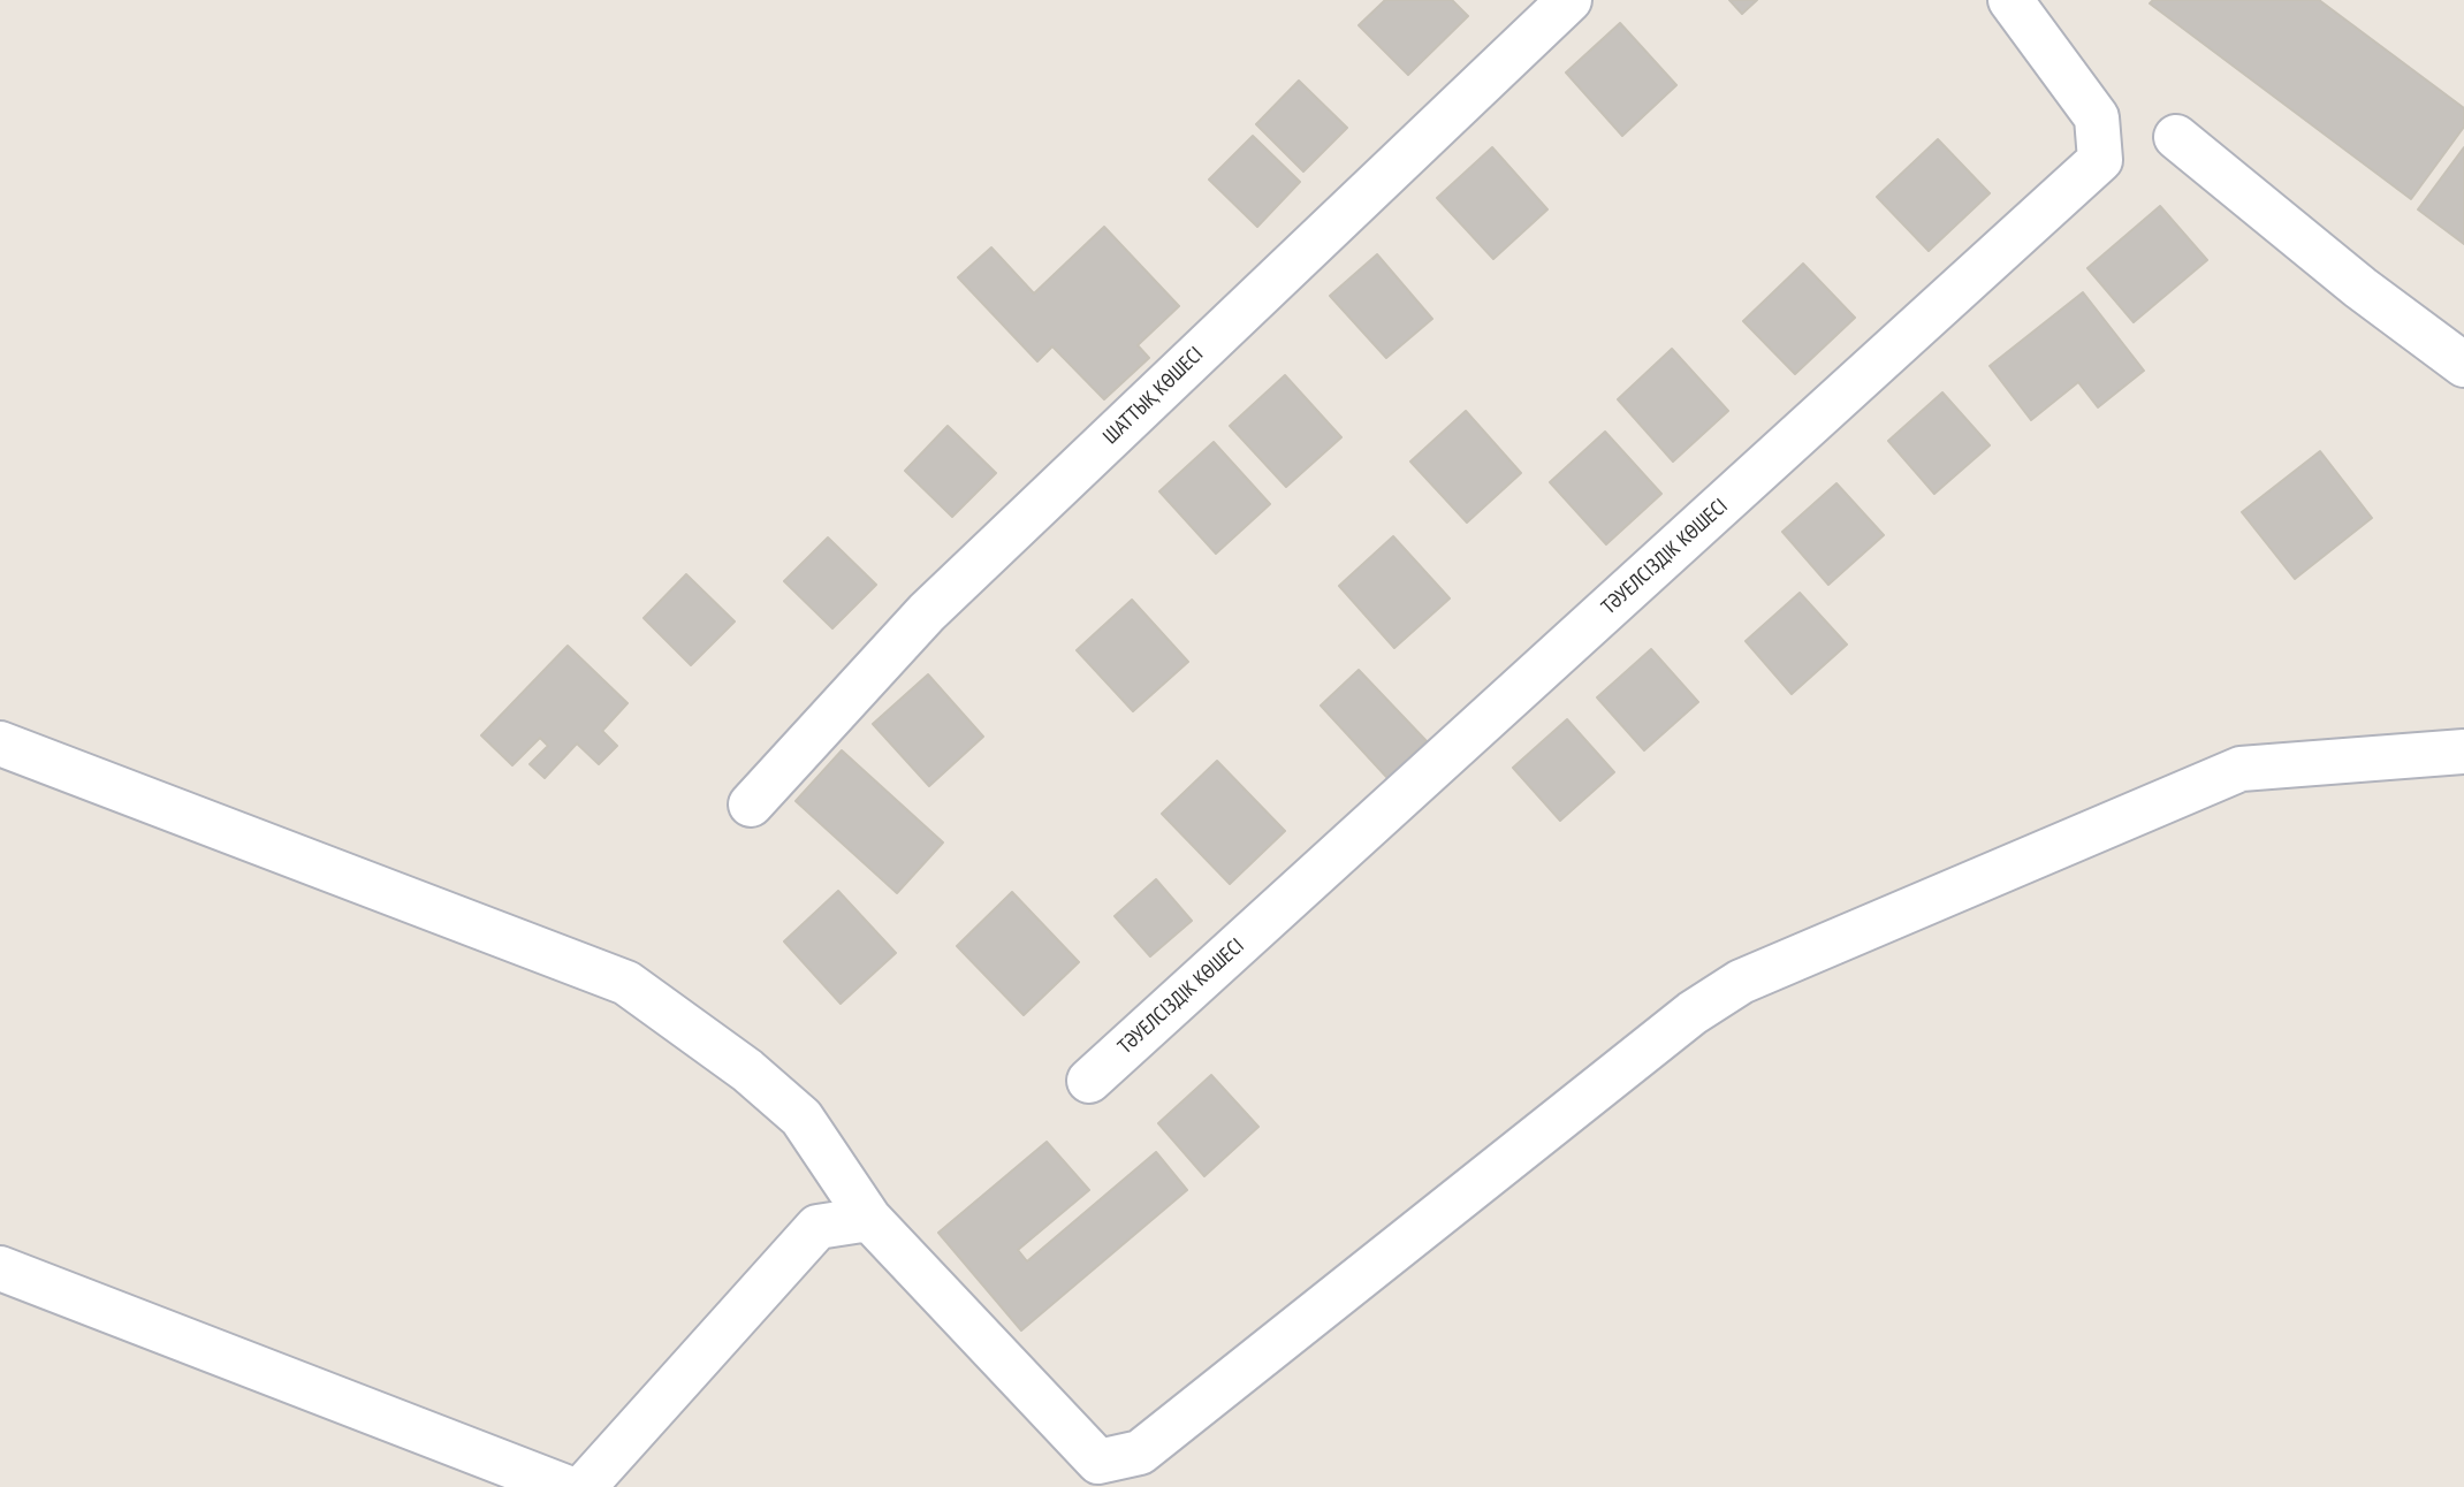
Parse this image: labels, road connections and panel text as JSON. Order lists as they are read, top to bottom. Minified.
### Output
{"streets":{"street":["ШАТТЫҚ КӨШЕСІ","ТӘУЕЛСІЗДІК КӨШЕСІ"]}}
